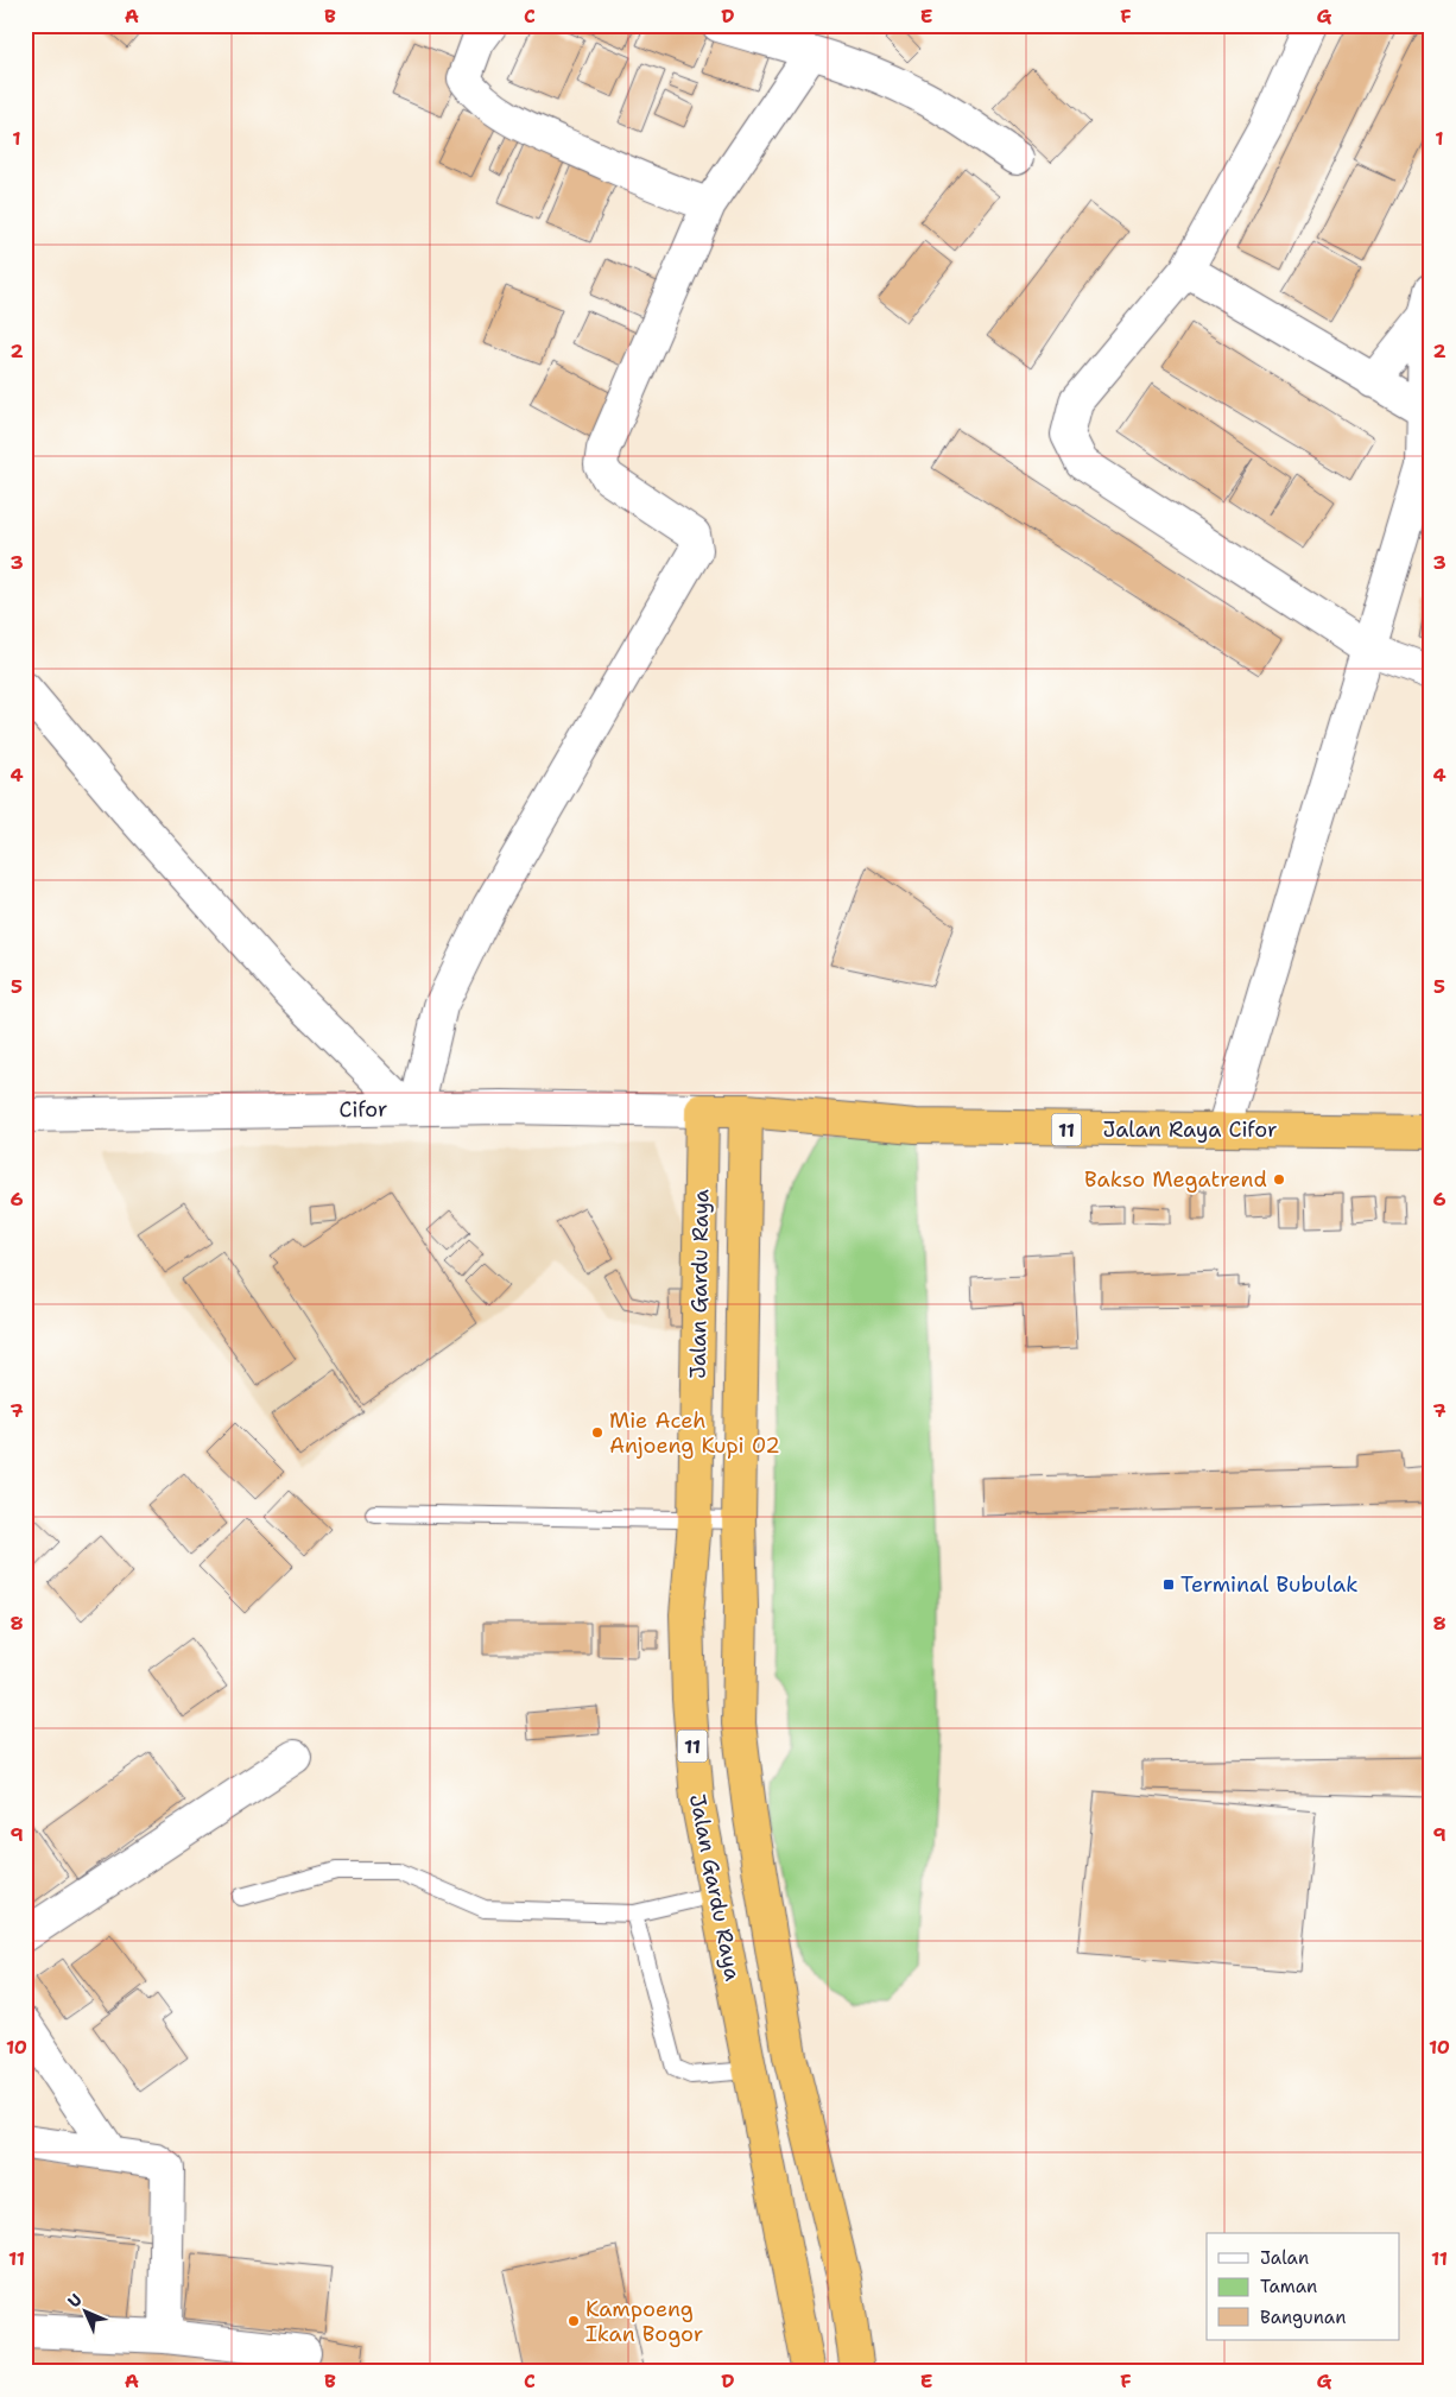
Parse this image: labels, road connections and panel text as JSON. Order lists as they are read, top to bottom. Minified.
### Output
{"streets":{"highway":["11","Jalan Raya Cifor","Jalan Gardu Raya"],"street":["Cifor"]},"crossings":[["Cifor","Jalan Raya Cifor"],["Cifor","Jalan Gardu Raya"],["Jalan Raya Cifor","Jalan Gardu Raya"]],"places":{"other":["Bakso Megatrend","Mie Aceh Anjoeng Kupi 02","Kampoeng Ikan Bogor"],"transit":["Terminal Bubulak"]},"legend":["Jalan","Taman","Bangunan"],"north":"top left","grid":{"columns":["A","B","C","D","E","F","G"],"rows":["1","2","3","4","5","6","7","8","9","10","11"]}}
